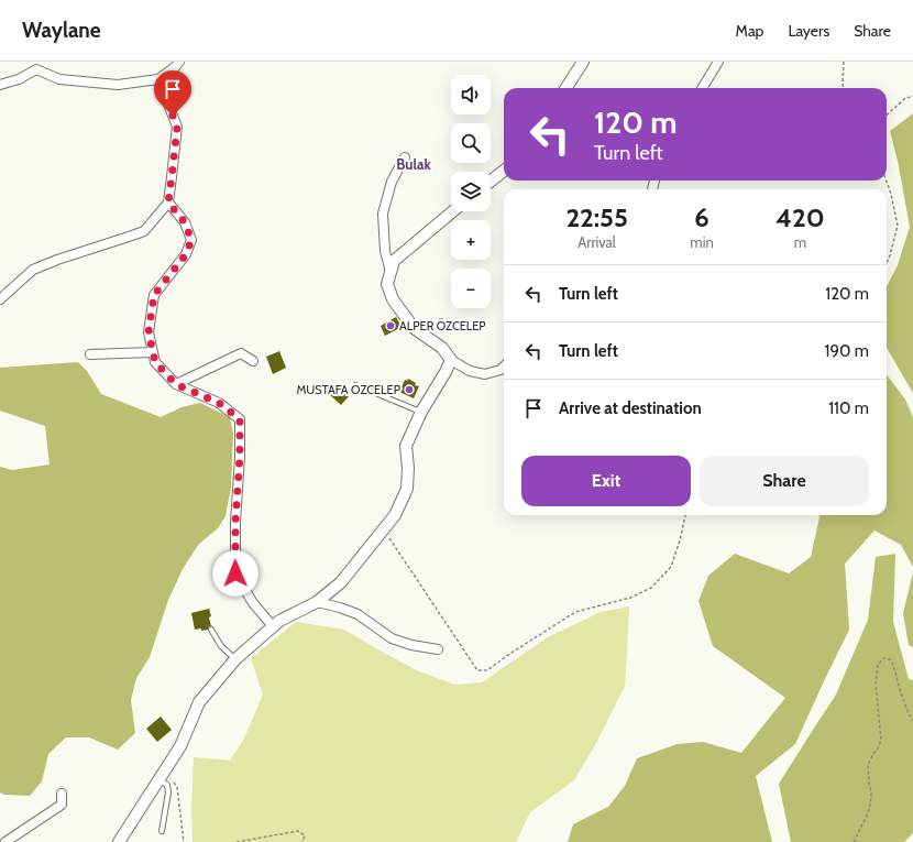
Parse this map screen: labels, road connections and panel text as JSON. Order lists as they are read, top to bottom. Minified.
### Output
{"districts":["Bulak"],"places":["ALPER ÖZCELEP","MUSTAFA ÖZCELEP"],"page":{"header":"Waylane","nav":["Map","Layers","Share"],"map_buttons":["+","−"],"turn":["120 m","Turn left"],"eta":["22:55","Arrival","6","min","420","m"],"list":[{"name":"Turn left","value":"120 m"},{"name":"Turn left","value":"190 m"},{"name":"Arrive at destination","value":"110 m"}],"buttons":["Exit","Share"]}}
